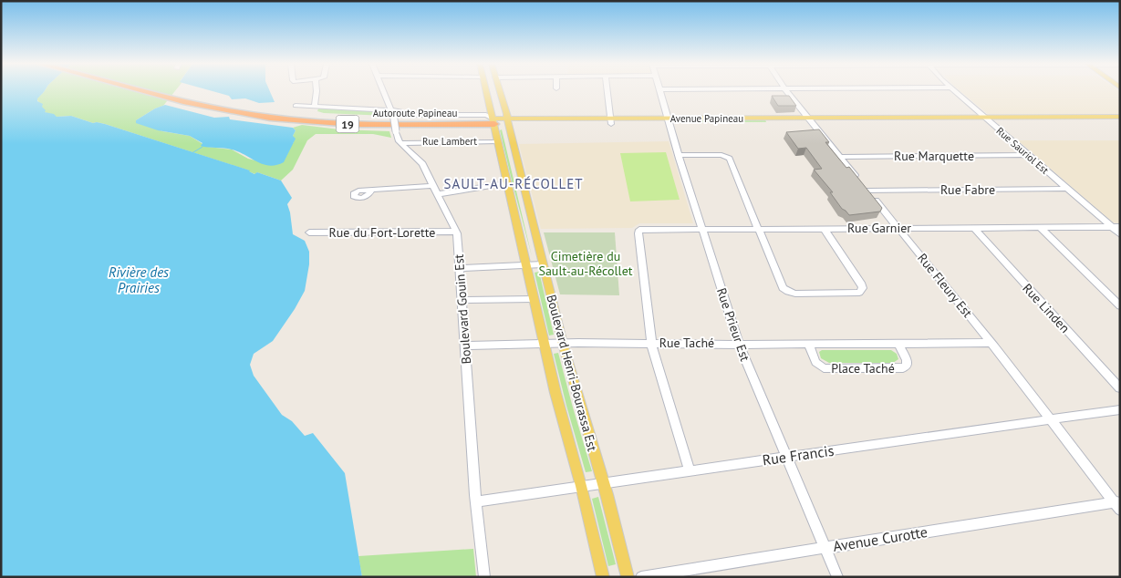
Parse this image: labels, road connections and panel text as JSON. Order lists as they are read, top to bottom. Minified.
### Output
{"streets":{"highway":["Autoroute Papineau","19"],"main road":["Avenue Papineau","Boulevard Henri-Bourassa Est"],"street":["Rue Lambert","Rue Sauriol Est","Rue Marquette","Rue Fabre","Rue Garnier","Rue du Fort-Lorette","Rue Fleury Est","Rue Linden","Boulevard Gouin Est","Rue Prieur Est","Rue Taché","Place Taché","Rue Francis","Avenue Curotte"]},"crossings":[["Autoroute Papineau","Avenue Papineau"],["Autoroute Papineau","Boulevard Henri-Bourassa Est"],["Avenue Papineau","Rue Sauriol Est"],["Avenue Papineau","Rue Fleury Est"],["Avenue Papineau","Boulevard Gouin Est"],["Avenue Papineau","Rue Prieur Est"],["Avenue Papineau","Boulevard Henri-Bourassa Est"],["Rue Lambert","Boulevard Gouin Est"],["Rue Lambert","Boulevard Henri-Bourassa Est"],["Rue Sauriol Est","Rue Marquette"],["Rue Sauriol Est","Rue Fabre"],["Rue Sauriol Est","Rue Garnier"],["Rue Marquette","Rue Fleury Est"],["Rue Fabre","Rue Fleury Est"],["Rue Garnier","Rue Fleury Est"],["Rue Garnier","Rue Linden"],["Rue Garnier","Rue Prieur Est"],["Rue du Fort-Lorette","Boulevard Gouin Est"],["Rue Fleury Est","Rue Taché"],["Rue Fleury Est","Rue Francis"],["Rue Fleury Est","Avenue Curotte"],["Boulevard Gouin Est","Rue Taché"],["Boulevard Gouin Est","Rue Francis"],["Rue Prieur Est","Rue Taché"],["Rue Prieur Est","Rue Francis"],["Rue Prieur Est","Avenue Curotte"],["Rue Taché","Place Taché"],["Rue Taché","Boulevard Henri-Bourassa Est"],["Boulevard Henri-Bourassa Est","Rue Francis"]],"districts":["SAULT-AU-RÉCOLLET"],"water":["Rivière des Prairies"],"parks":["Cimetière du Sault-au-Récollet"]}
